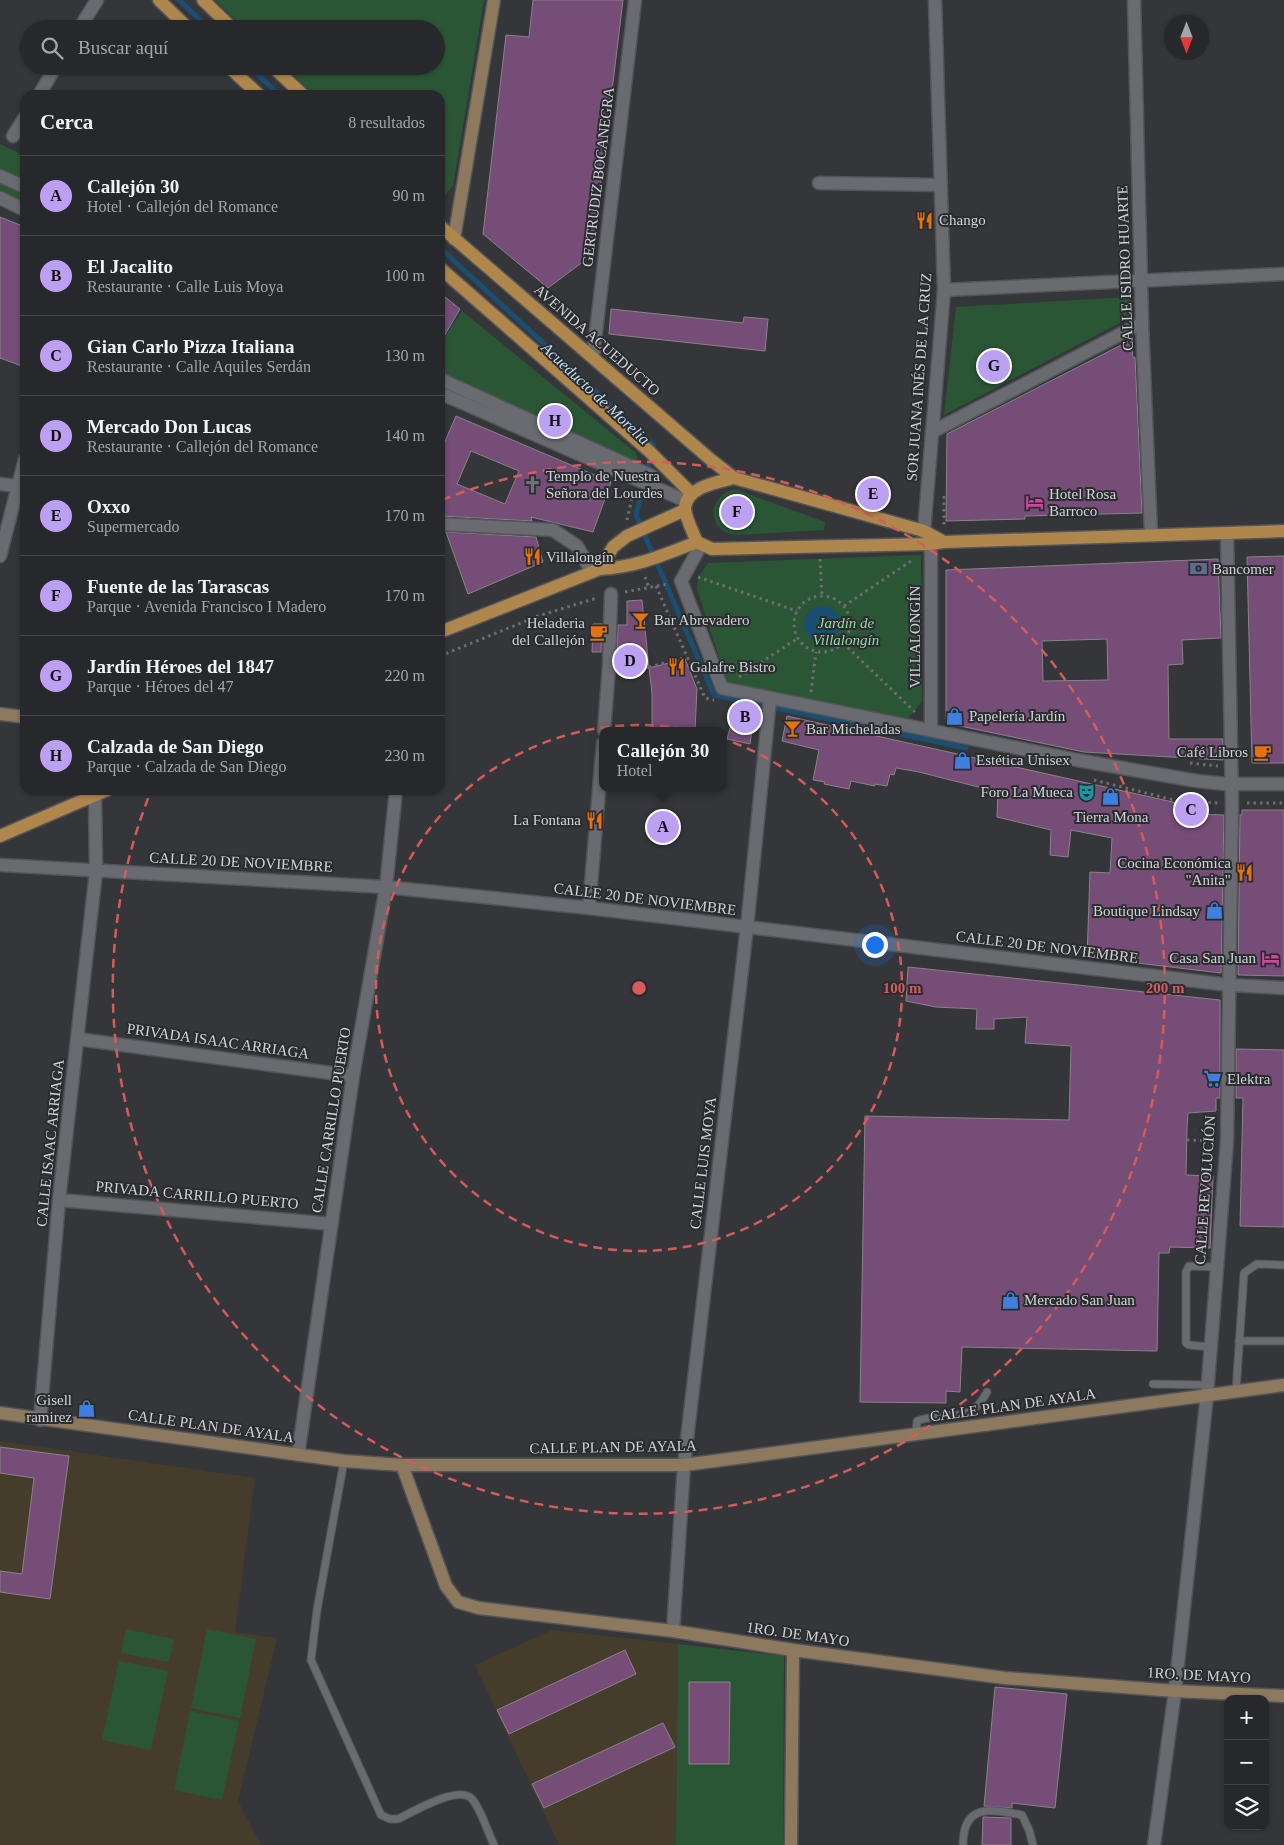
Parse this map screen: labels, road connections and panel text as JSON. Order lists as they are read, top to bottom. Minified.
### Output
{"streets":{"main road":["AVENIDA ACUEDUCTO"],"street":["GERTRUDIZ BOCANEGRA","CALLE ISIDRO HUARTE","SOR JUANA INÉS DE LA CRUZ","VILLALONGÍN","CALLE 20 DE NOVIEMBRE","PRIVADA ISAAC ARRIAGA","CALLE CARRILLO PUERTO","CALLE ISAAC ARRIAGA","CALLE LUIS MOYA","CALLE REVOLUCIÓN","PRIVADA CARRILLO PUERTO","CALLE PLAN DE AYALA","1RO. DE MAYO"]},"crossings":[["GERTRUDIZ BOCANEGRA","AVENIDA ACUEDUCTO"],["SOR JUANA INÉS DE LA CRUZ","VILLALONGÍN"],["CALLE 20 DE NOVIEMBRE","CALLE CARRILLO PUERTO"],["CALLE 20 DE NOVIEMBRE","CALLE ISAAC ARRIAGA"],["CALLE 20 DE NOVIEMBRE","CALLE LUIS MOYA"],["CALLE 20 DE NOVIEMBRE","CALLE REVOLUCIÓN"],["PRIVADA ISAAC ARRIAGA","CALLE CARRILLO PUERTO"],["PRIVADA ISAAC ARRIAGA","CALLE ISAAC ARRIAGA"],["CALLE CARRILLO PUERTO","PRIVADA CARRILLO PUERTO"],["CALLE CARRILLO PUERTO","CALLE PLAN DE AYALA"],["CALLE ISAAC ARRIAGA","PRIVADA CARRILLO PUERTO"],["CALLE ISAAC ARRIAGA","CALLE PLAN DE AYALA"],["CALLE LUIS MOYA","CALLE PLAN DE AYALA"],["CALLE LUIS MOYA","1RO. DE MAYO"],["CALLE REVOLUCIÓN","CALLE PLAN DE AYALA"],["CALLE REVOLUCIÓN","1RO. DE MAYO"],["CALLE PLAN DE AYALA","1RO. DE MAYO"]],"water":["Acueducto de Morelia"],"parks":["Jardín de Villalongín"],"places":{"restaurant":["Chango","Villalongín","Galafre Bistro","La Fontana","Cocina Económica \"Anita\""],"church":["Templo de Nuestra Señora del Lourdes"],"hotel":["Hotel Rosa Barroco","Casa San Juan"],"bank":["Bancomer"],"bar":["Bar Abrevadero","Bar Micheladas"],"cafe":["Heladeria del Callejón","Café Libros"],"shop":["Papelería Jardín","Estética Unisex","Tierra Mona","Boutique Lindsay","Mercado San Juan","Gisell ramirez"],"theatre":["Foro La Mueca"],"supermarket":["Elektra"]},"north":"bottom","page":{"search":"Buscar aquí","heading":["Cerca","8 resultados"],"list":[{"mark":"A","name":"Callejón 30","note":"Hotel · Callejón del Romance","value":"90 m"},{"mark":"B","name":"El Jacalito","note":"Restaurante · Calle Luis Moya","value":"100 m"},{"mark":"C","name":"Gian Carlo Pizza Italiana","note":"Restaurante · Calle Aquiles Serdán","value":"130 m"},{"mark":"D","name":"Mercado Don Lucas","note":"Restaurante · Callejón del Romance","value":"140 m"},{"mark":"E","name":"Oxxo","note":"Supermercado","value":"170 m"},{"mark":"F","name":"Fuente de las Tarascas","note":"Parque · Avenida Francisco I Madero","value":"170 m"},{"mark":"G","name":"Jardín Héroes del 1847","note":"Parque · Héroes del 47","value":"220 m"},{"mark":"H","name":"Calzada de San Diego","note":"Parque · Calzada de San Diego","value":"230 m"}],"pins":["G","H","E","F","D","B","C","A"],"popup":["Callejón 30","Hotel"],"map_buttons":["+","−"]},"rings":["100 m","200 m"]}
